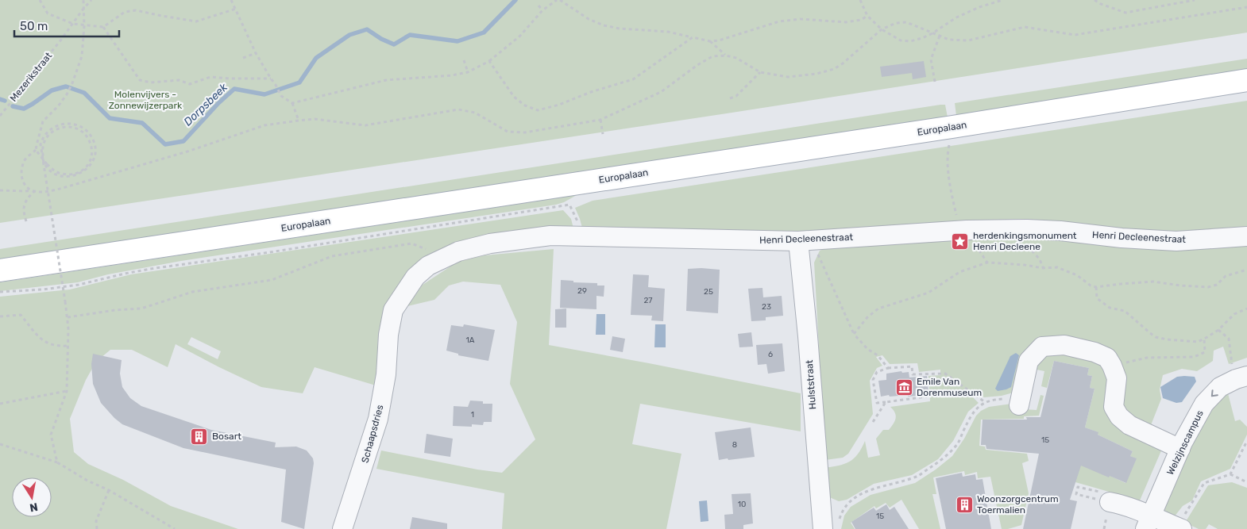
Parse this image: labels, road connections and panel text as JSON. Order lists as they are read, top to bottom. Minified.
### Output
{"streets":{"main road":["Europalaan"],"street":["Henri Decleenestraat","Hulststraat","Schaapsdries","Welzijnscampus"],"path":["Mezerikstraat"]},"crossings":[["Henri Decleenestraat","Hulststraat"],["Henri Decleenestraat","Schaapsdries"]],"one_way":["Welzijnscampus"],"water":["Dorpsbeek"],"parks":["Molenvijvers - Zonnewijzerpark"],"places":{"place":["herdenkingsmonument Henri Decleene"],"museum":["Emile Van Dorenmuseum"],"building":["Bosart","Woonzorgcentrum Toermalien"]},"house_numbers":["29","25","27","23","1A","6","1","15","8","10","15"],"scale_bar":"50 m","north":"bottom"}
